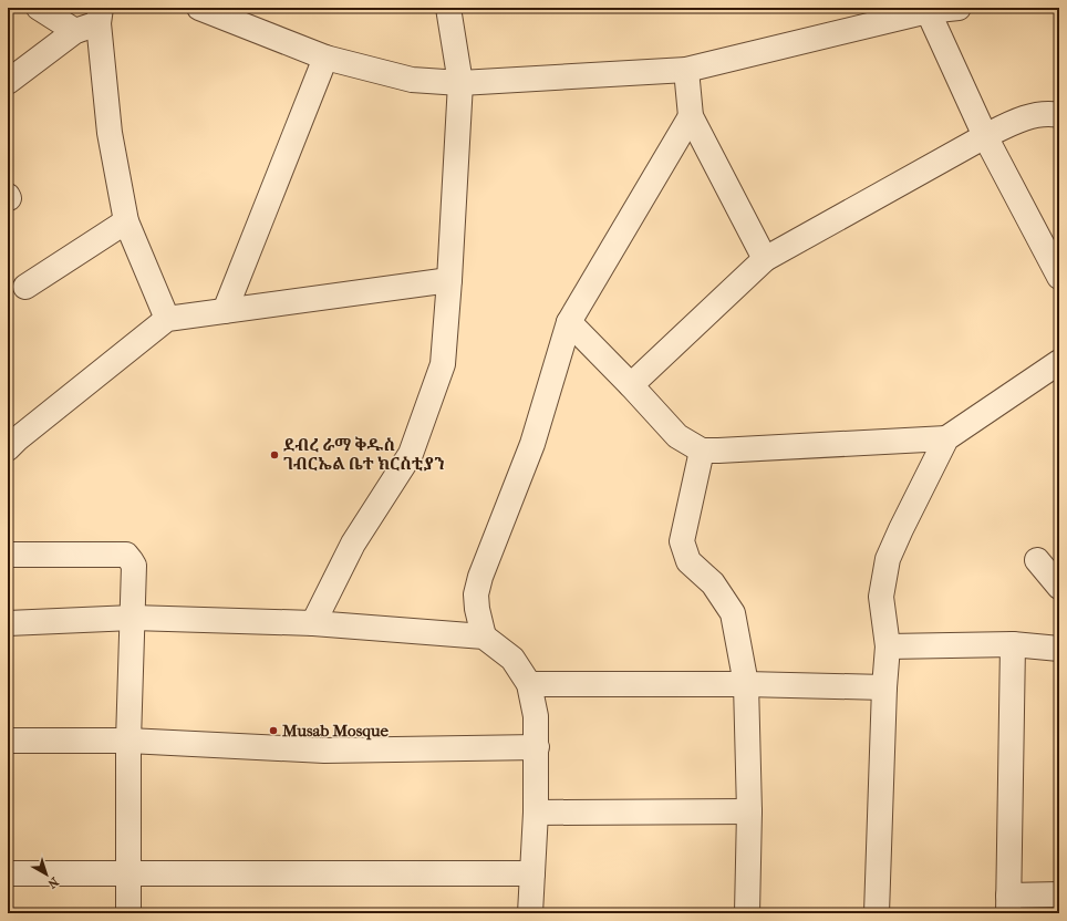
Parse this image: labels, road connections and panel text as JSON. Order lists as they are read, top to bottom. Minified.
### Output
{"places":["ደብረ ራማ ቅዱስ ገብርኤል ቤተ ክርስቲያን","Musab Mosque"],"north":"bottom right"}
